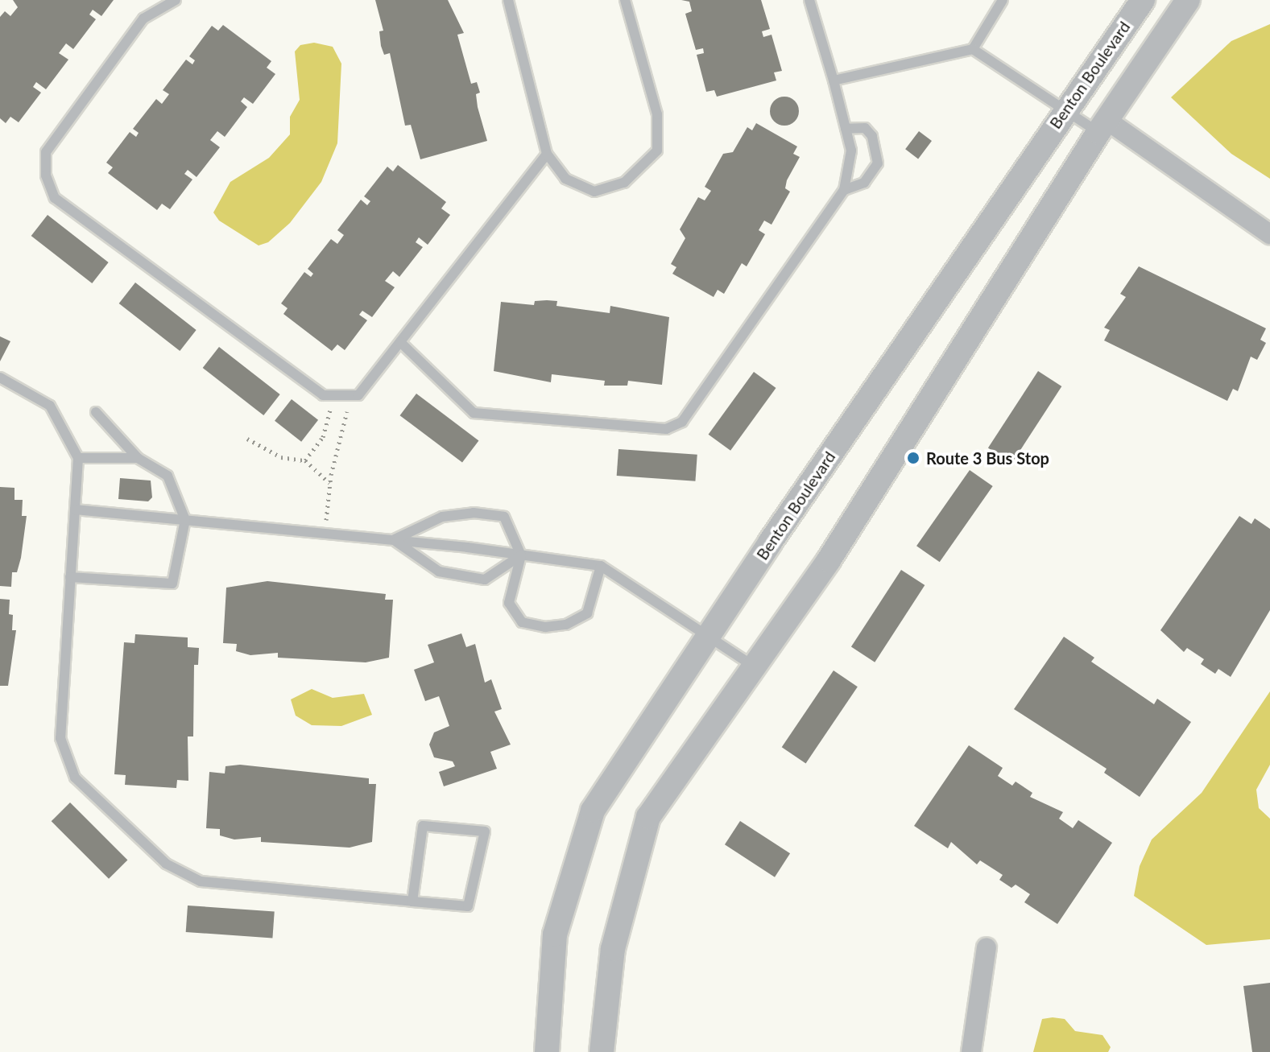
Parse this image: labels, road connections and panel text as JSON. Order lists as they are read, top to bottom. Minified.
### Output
{"streets":{"street":["Benton Boulevard"]},"places":["Route 3 Bus Stop"]}
